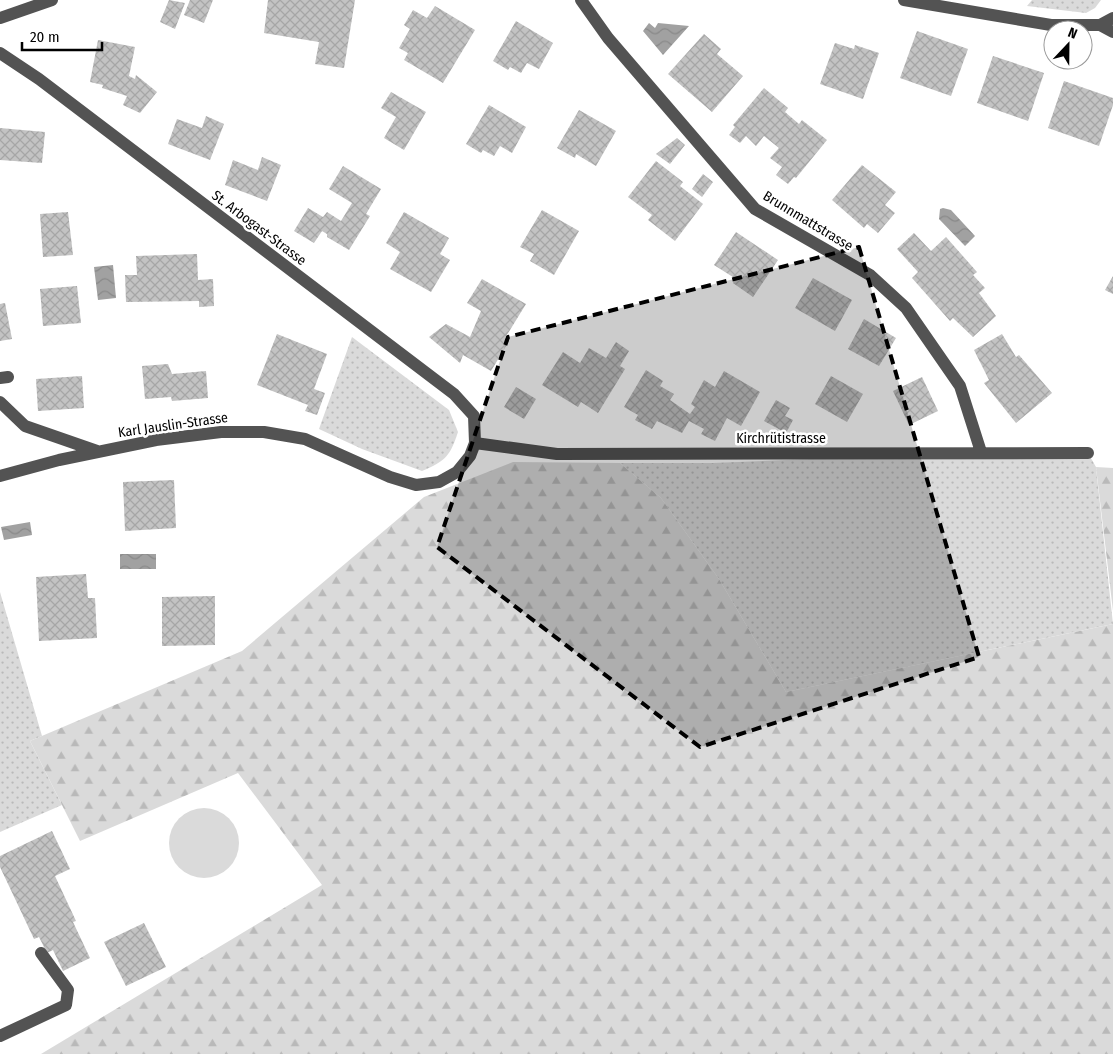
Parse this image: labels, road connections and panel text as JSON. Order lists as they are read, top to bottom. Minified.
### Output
{"streets":{"street":["Brunnmattstrasse","St. Arbogast-Strasse","Karl Jauslin-Strasse","Kirchrütistrasse"]},"crossings":[["Brunnmattstrasse","Kirchrütistrasse"],["St. Arbogast-Strasse","Karl Jauslin-Strasse"],["St. Arbogast-Strasse","Kirchrütistrasse"],["Karl Jauslin-Strasse","Kirchrütistrasse"]],"scale_bar":"20 m","north":"top"}
